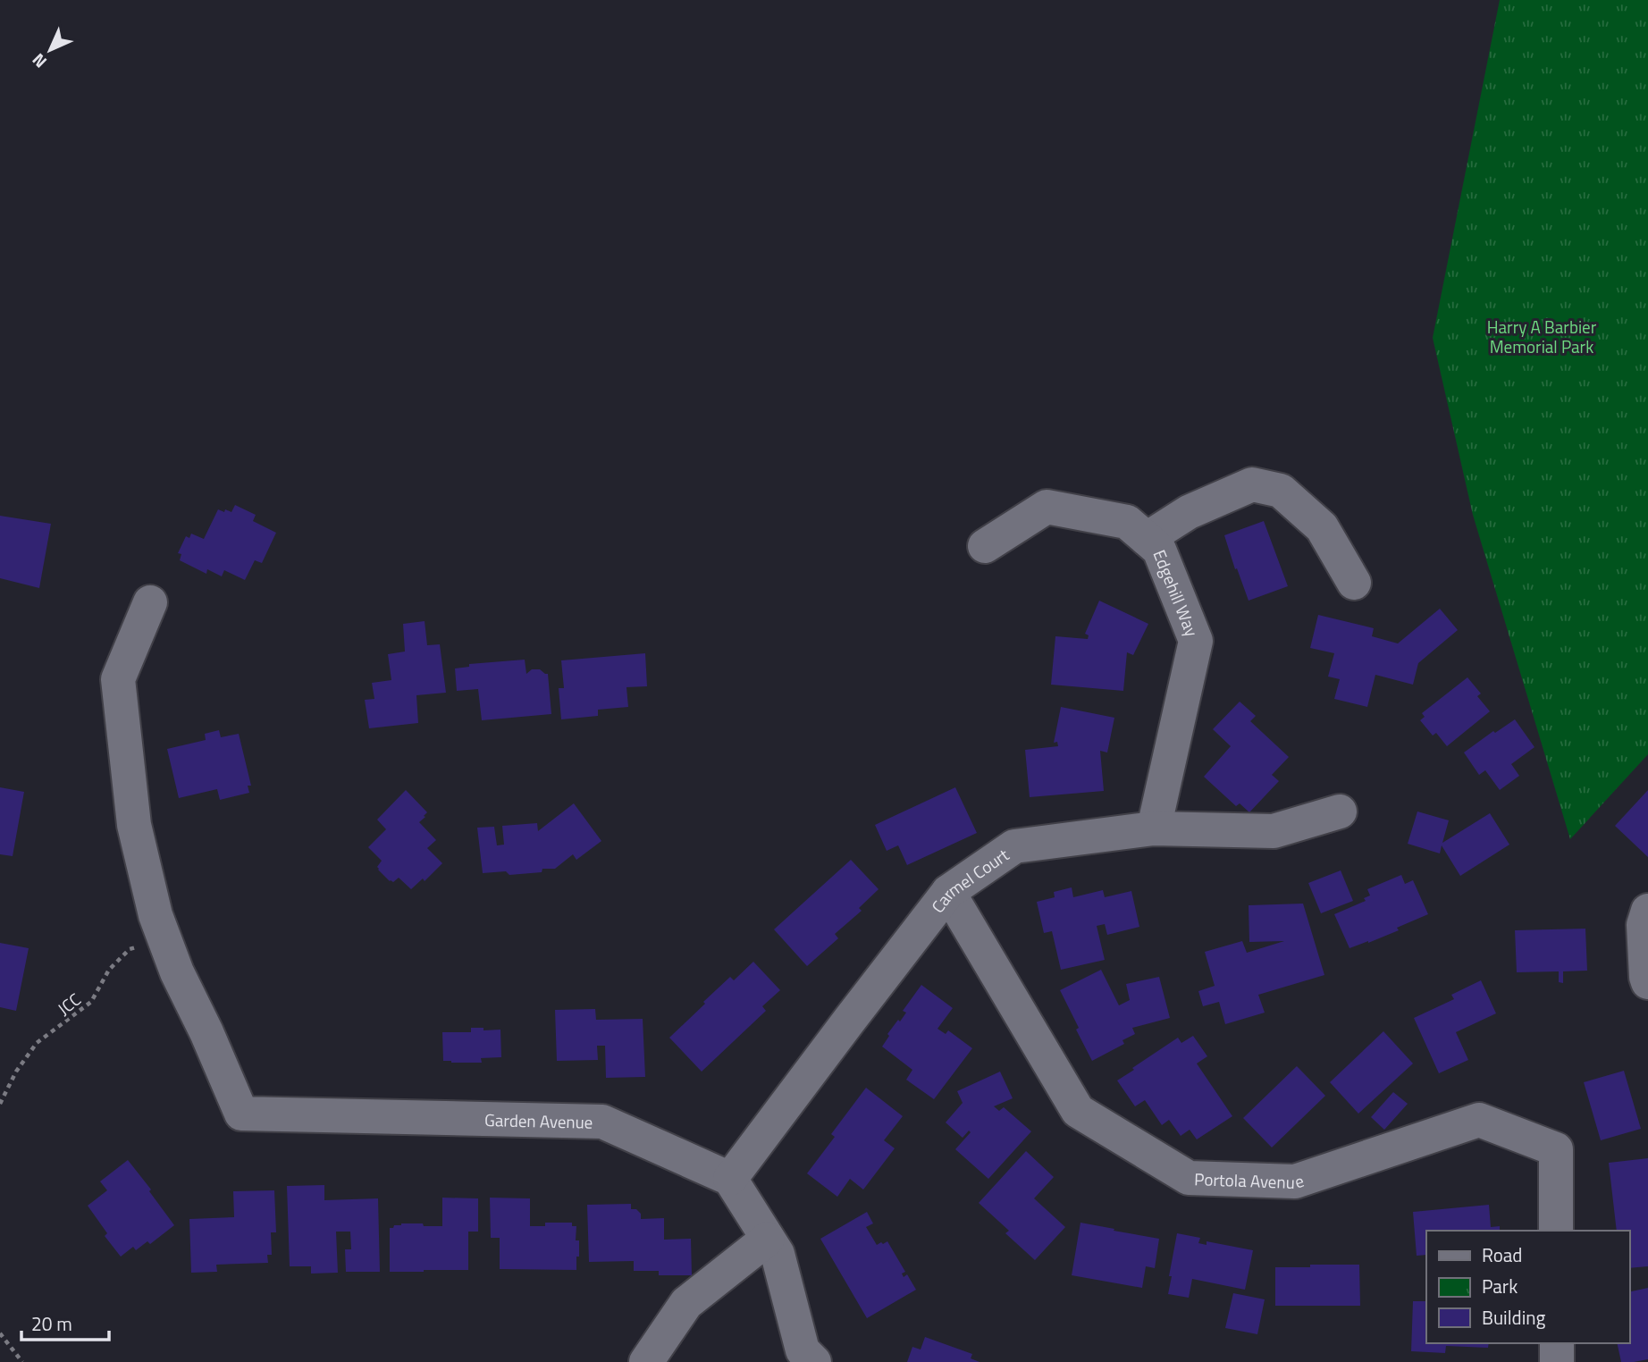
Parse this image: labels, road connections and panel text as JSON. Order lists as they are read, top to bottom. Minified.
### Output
{"streets":{"street":["Edgehill Way","Carmel Court","Garden Avenue","Portola Avenue"],"path":["JCC"]},"crossings":[["Edgehill Way","Carmel Court"],["Carmel Court","Garden Avenue"],["Carmel Court","Portola Avenue"],["JCC","Garden Avenue"]],"parks":["Harry A Barbier Memorial Park"],"legend":["Road","Park","Building"],"scale_bar":"20 m","north":"bottom left"}
